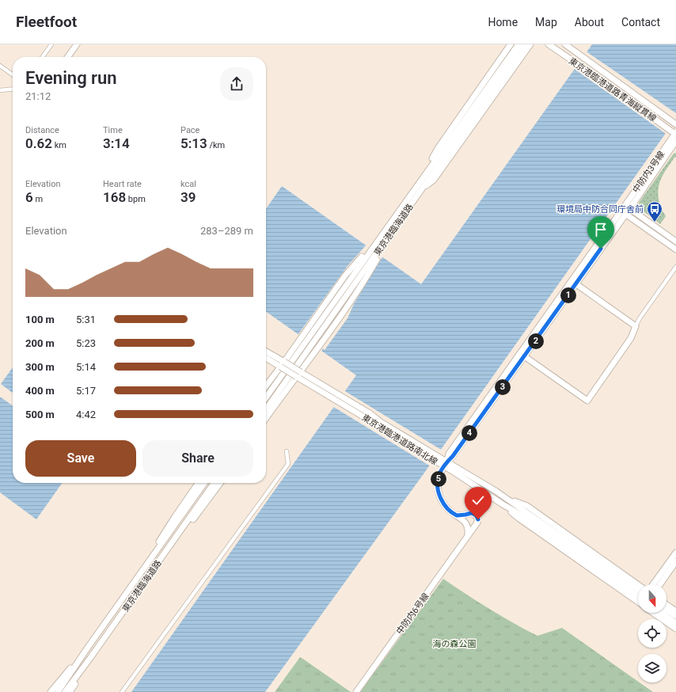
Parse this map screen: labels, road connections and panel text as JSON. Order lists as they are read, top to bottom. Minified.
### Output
{"streets":{"street":["東京港臨港道路青海縦貫線","中防内3号線","東京港臨海道路","東京港臨港道路南北線","中防内6号線"]},"crossings":[["東京港臨港道路青海縦貫線","中防内3号線"],["中防内3号線","東京港臨港道路南北線"]],"parks":["海の森公園"],"places":{"bus stop":["環境局中防合同庁舎前"]},"north":"bottom","page":{"header":"Fleetfoot","nav":["Home","Map","About","Contact"],"heading":["Evening run","21:12"],"stats":[["Distance","0.62 km"],["Time","3:14"],["Pace","5:13 /km"],["Elevation","6 m"],["Heart rate","168 bpm"],["kcal","39"]],"chart":["Elevation","283–289 m"],"pins":["1","2","3","4","5"],"list":[{"name":"100 m","note":"5:31"},{"name":"200 m","note":"5:23"},{"name":"300 m","note":"5:14"},{"name":"400 m","note":"5:17"},{"name":"500 m","note":"4:42"}],"buttons":["Save","Share"]}}
